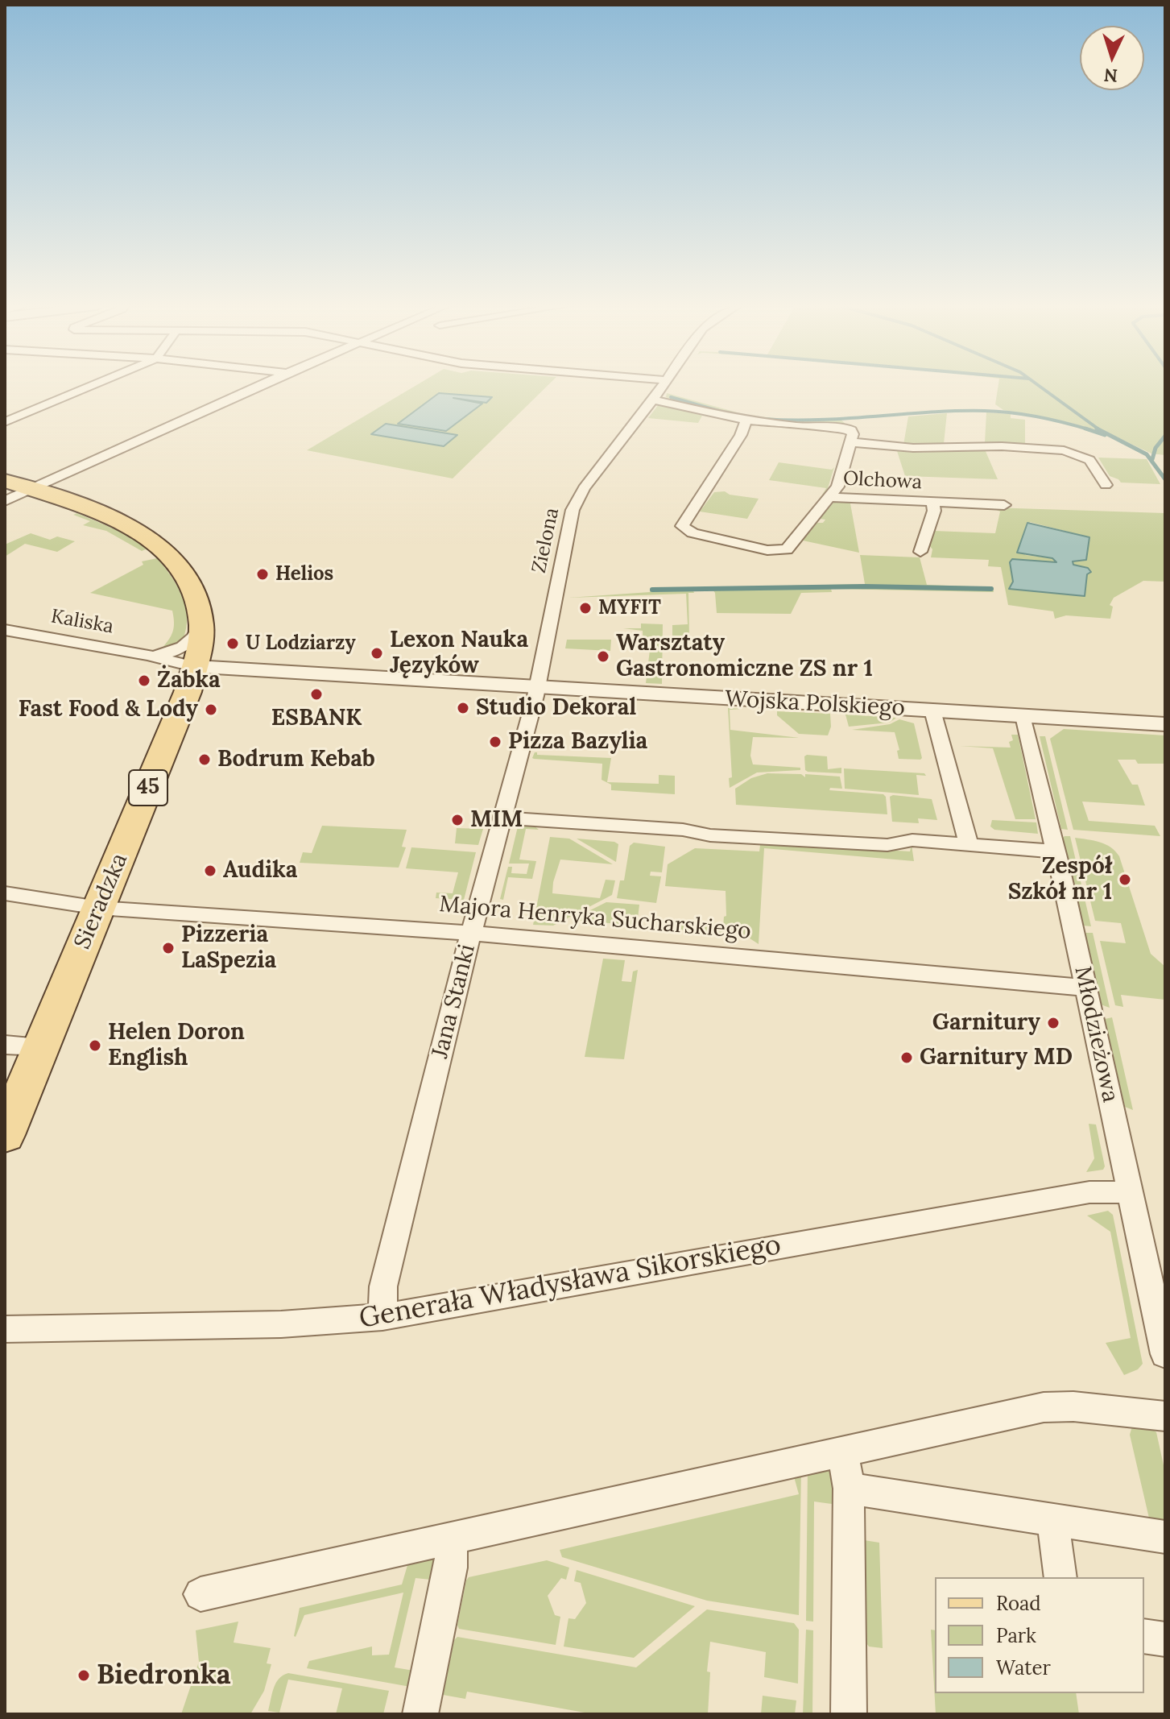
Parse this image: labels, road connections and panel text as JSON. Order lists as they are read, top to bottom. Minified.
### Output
{"streets":{"main road":["45","Sieradzka"],"street":["Olchowa","Zielona","Kaliska","Wojska Polskiego","Majora Henryka Sucharskiego","Jana Stanki","Młodzieżowa","Generała Władysława Sikorskiego"]},"crossings":[["Zielona","Wojska Polskiego"],["Zielona","Jana Stanki"],["Kaliska","Wojska Polskiego"],["Kaliska","45"],["Kaliska","Sieradzka"],["Wojska Polskiego","45"],["Wojska Polskiego","Sieradzka"],["Wojska Polskiego","Jana Stanki"],["Wojska Polskiego","Młodzieżowa"],["45","Sieradzka"],["Sieradzka","Majora Henryka Sucharskiego"],["Majora Henryka Sucharskiego","Jana Stanki"],["Majora Henryka Sucharskiego","Młodzieżowa"],["Jana Stanki","Generała Władysława Sikorskiego"],["Młodzieżowa","Generała Władysława Sikorskiego"]],"places":["Helios","MYFIT","U Lodziarzy","Lexon Nauka Języków","Warsztaty Gastronomiczne ZS nr 1","Żabka","ESBANK","Studio Dekoral","Fast Food & Lody","Pizza Bazylia","Bodrum Kebab","MIM","Audika","Zespół Szkół nr 1","Pizzeria LaSpezia","Garnitury","Helen Doron English","Garnitury MD","Biedronka"],"legend":["Road","Park","Water"],"north":"bottom"}
